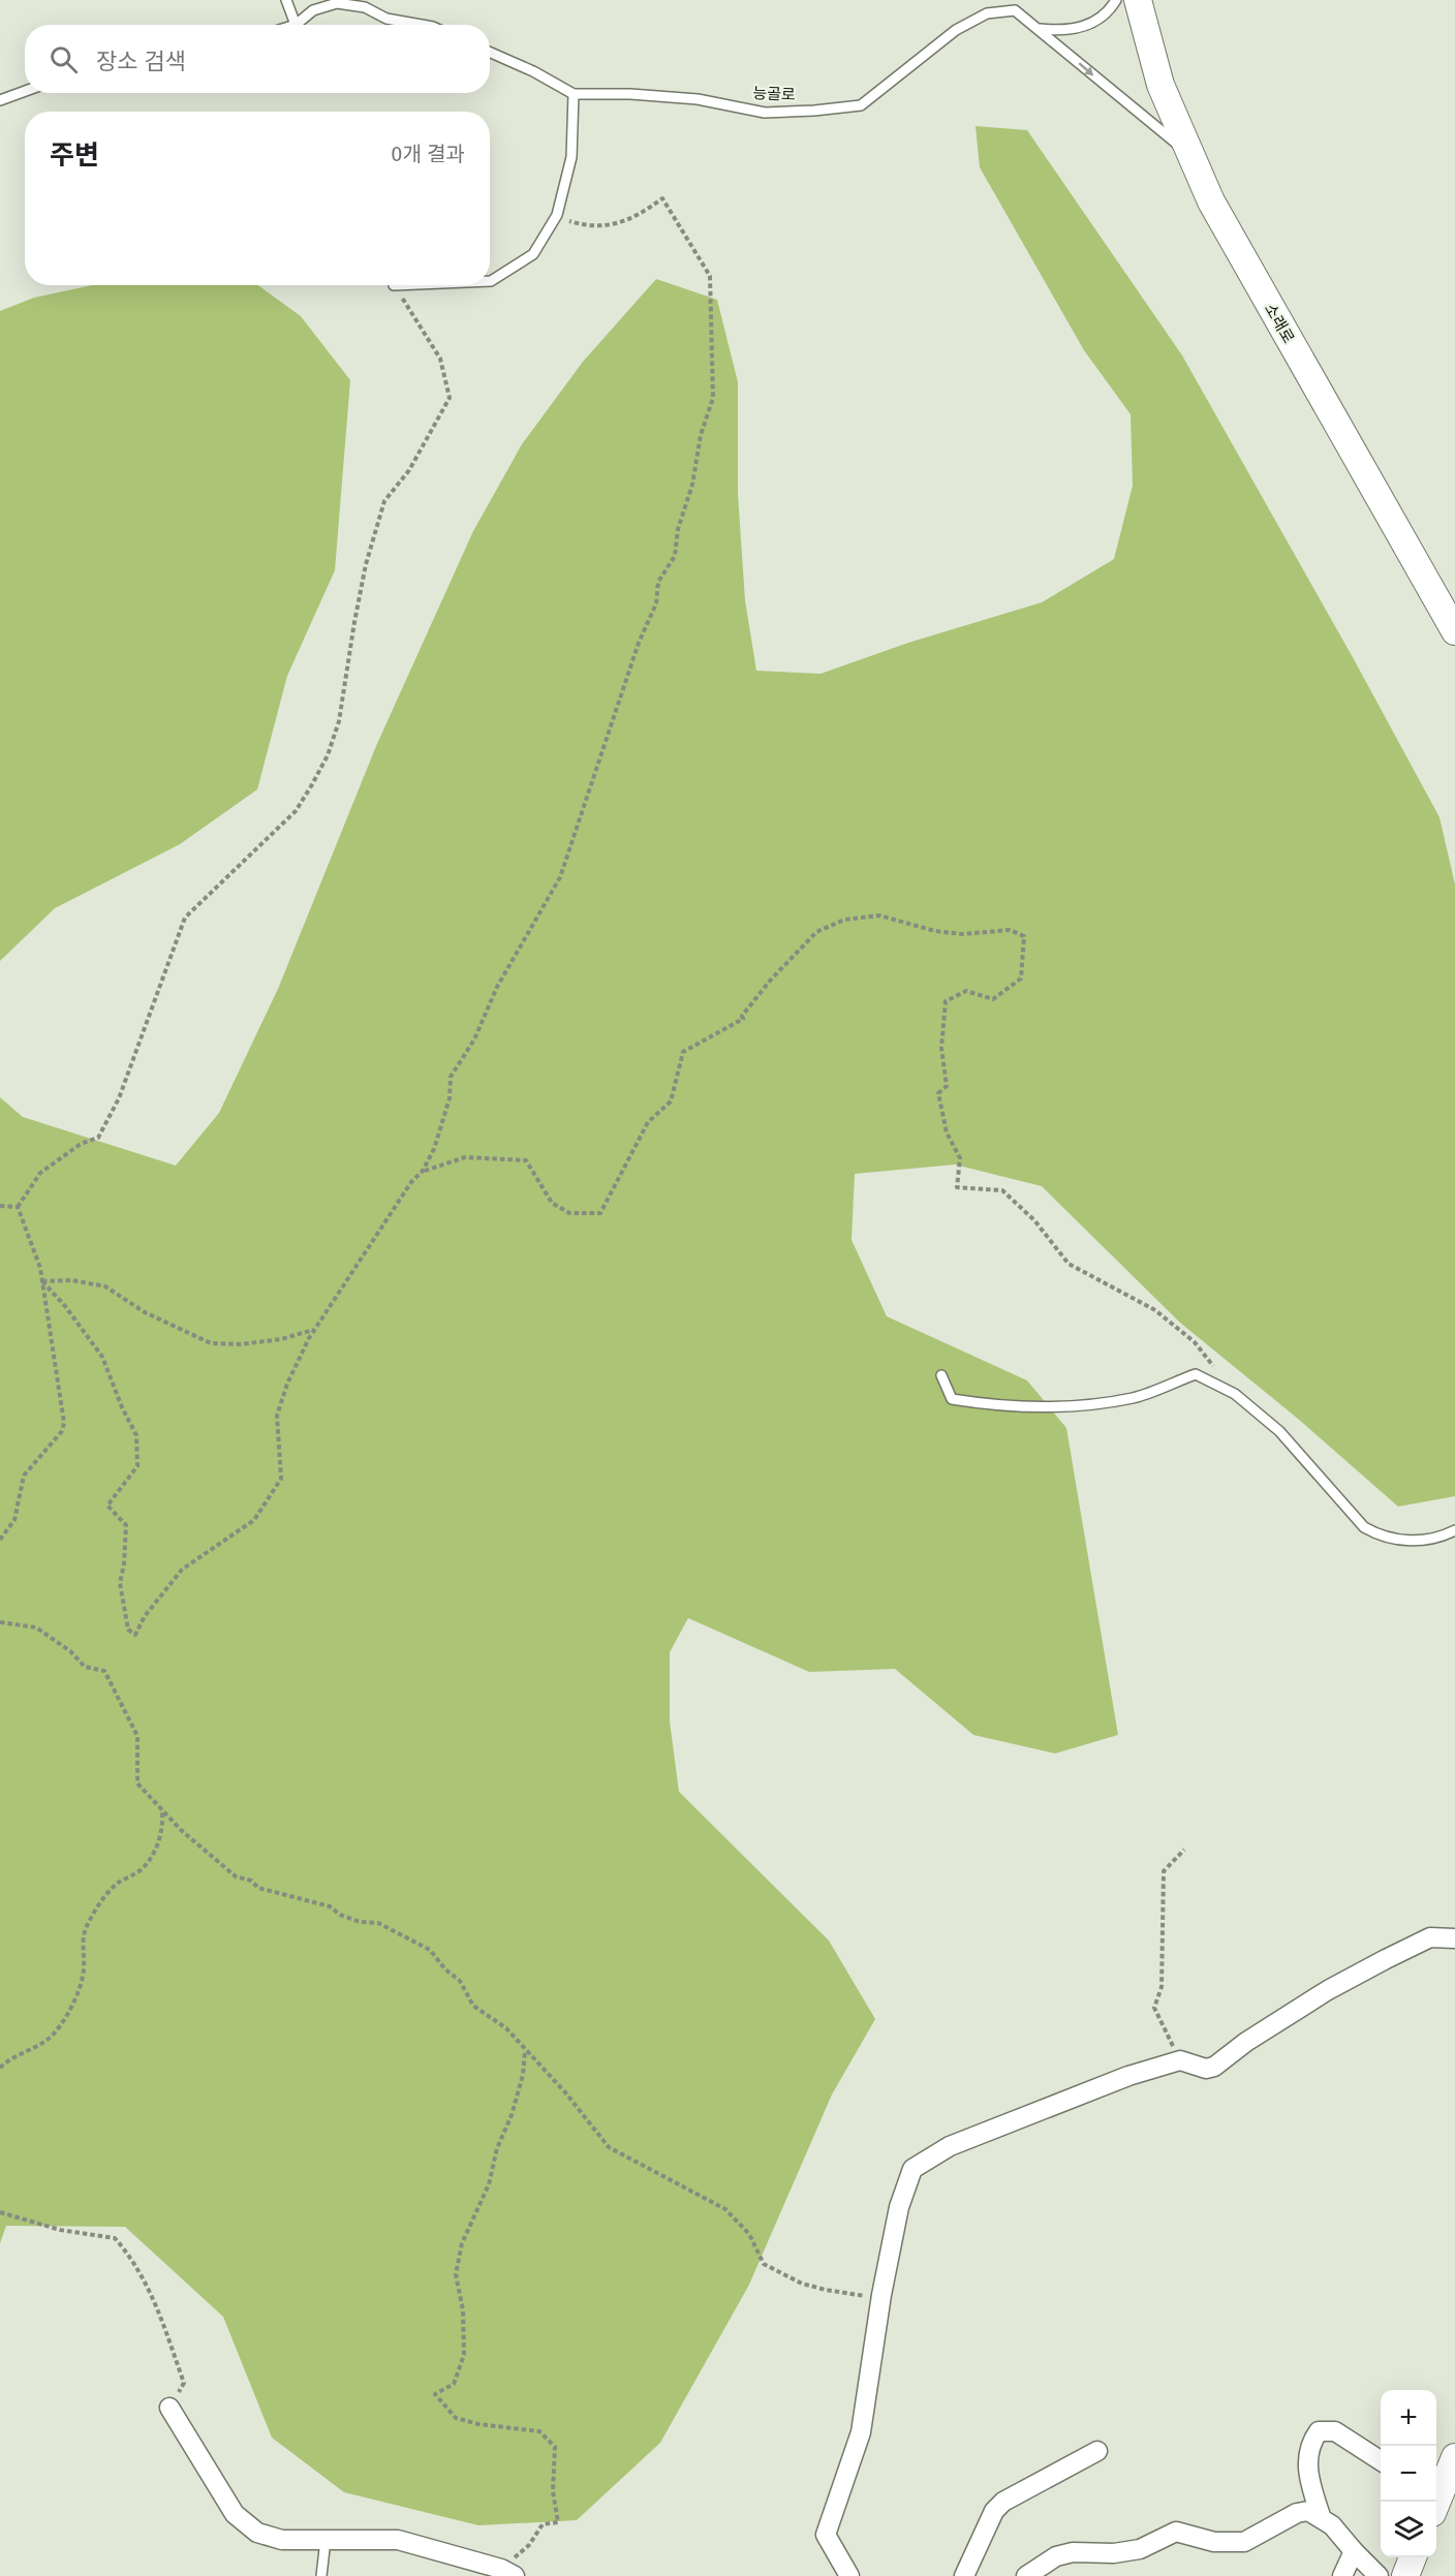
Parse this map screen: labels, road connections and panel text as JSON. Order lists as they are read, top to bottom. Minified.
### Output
{"streets":{"main road":["소래로"],"lane":["능골로"]},"crossings":[["능골로","소래로"]],"page":{"search":"장소 검색","heading":["주변","0개 결과"],"map_buttons":["+","−"]}}
